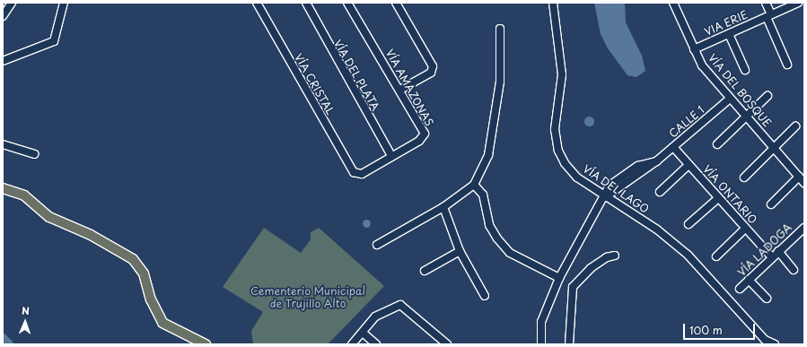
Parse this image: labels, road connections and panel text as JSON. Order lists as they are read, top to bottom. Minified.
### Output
{"streets":{"street":["VIA ERIE","VÍA DEL PLATA","VÍA CRISTAL","VÍA AMAZONAS","VÍA DEL BOSQUE","CALLE 1","VÍA DEL LAGO","VÍA ONTARIO","VÍA LADOGA"]},"crossings":[["VIA ERIE","VÍA DEL BOSQUE"],["VÍA DEL PLATA","VÍA AMAZONAS"],["VÍA CRISTAL","VÍA AMAZONAS"],["VÍA DEL BOSQUE","CALLE 1"],["CALLE 1","VÍA DEL LAGO"],["CALLE 1","VÍA ONTARIO"],["VÍA ONTARIO","VÍA LADOGA"]],"parks":["Cementerio Municipal de Trujillo Alto"],"scale_bar":"100 m","north":"top"}
